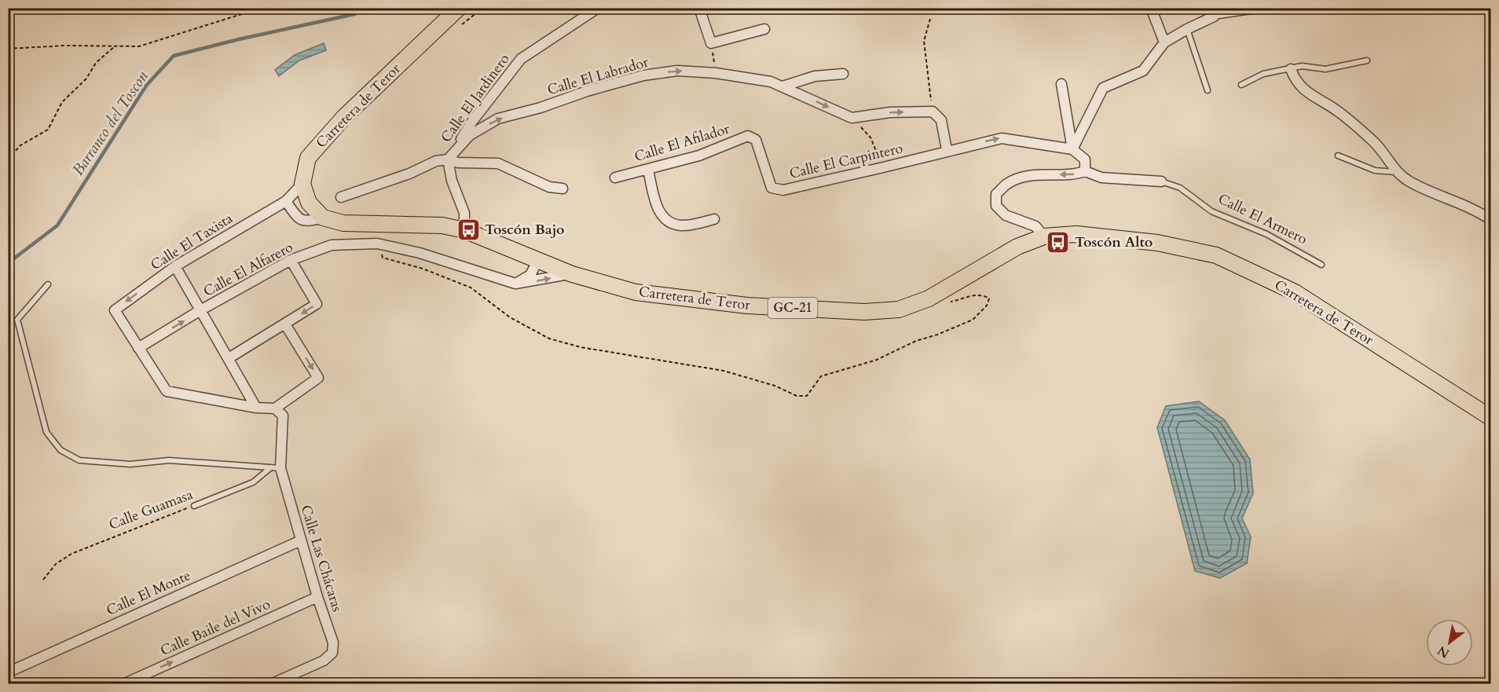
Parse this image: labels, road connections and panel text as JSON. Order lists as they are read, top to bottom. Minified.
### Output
{"streets":{"main road":["Carretera de Teror","GC-21"],"street":["Calle El Labrador","Calle El Jardinero","Calle El Afilador","Calle El Carpintero","Calle El Armero","Calle El Taxista","Calle El Alfarero","Calle Las Chácaras","Calle El Monte","Calle Baile del Vivo"],"lane":["Calle Guamasa"]},"crossings":[["Calle El Labrador","Calle El Jardinero"],["Carretera de Teror","Calle El Taxista"],["Carretera de Teror","Calle El Alfarero"],["Calle El Afilador","Calle El Carpintero"],["Calle El Taxista","Calle El Alfarero"],["Calle Guamasa","Calle Las Chácaras"],["Calle Las Chácaras","Calle El Monte"],["Calle Las Chácaras","Calle Baile del Vivo"]],"one_way":["Calle Baile del Vivo"],"water":["Barranco del Toscon"],"places":{"bus stop":["Toscón Bajo","Toscón Alto"]},"north":"bottom left"}
